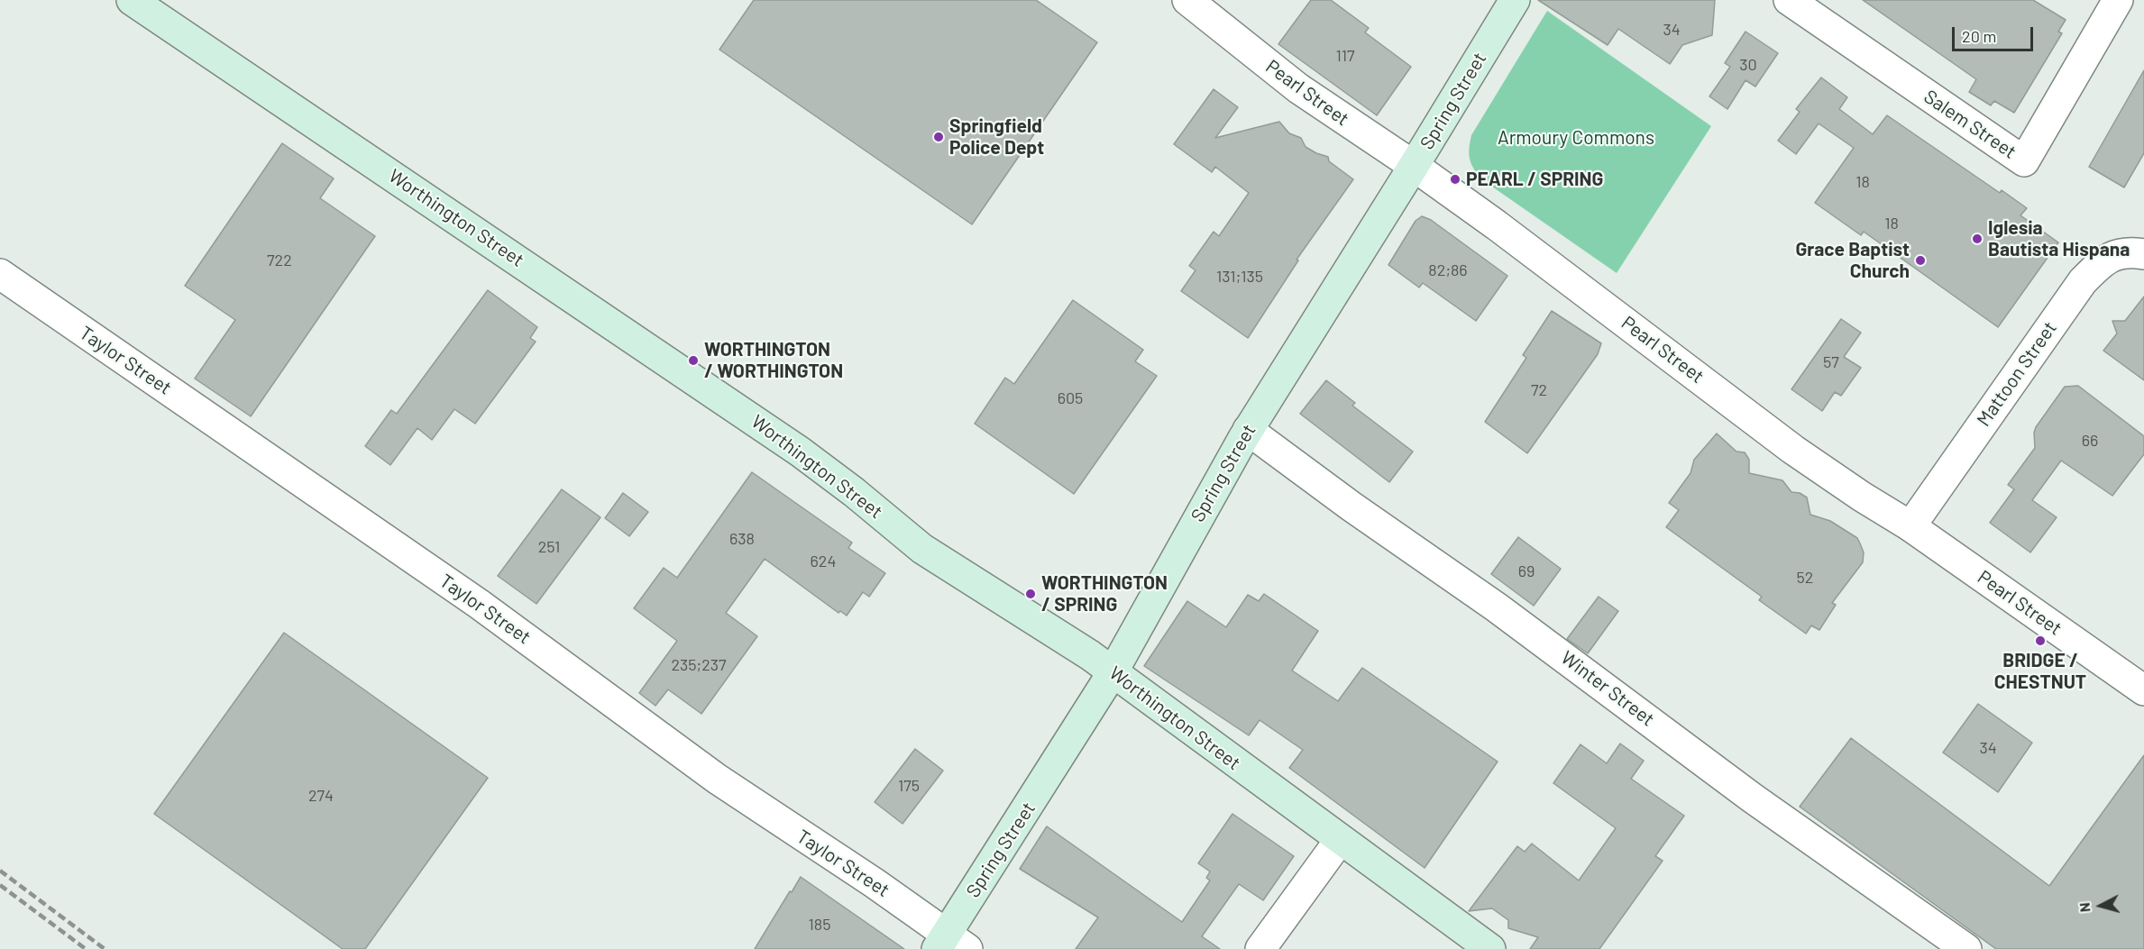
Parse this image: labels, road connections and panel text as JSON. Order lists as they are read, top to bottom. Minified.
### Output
{"streets":{"main road":["Spring Street","Worthington Street"],"street":["Pearl Street","Salem Street","Taylor Street","Mattoon Street","Winter Street"]},"crossings":[["Pearl Street","Spring Street"],["Pearl Street","Mattoon Street"],["Spring Street","Worthington Street"],["Spring Street","Taylor Street"],["Spring Street","Winter Street"]],"parks":["Armoury Commons"],"places":["Springfield Police Dept","PEARL / SPRING","Iglesia Bautista Hispana","Grace Baptist Church","WORTHINGTON / WORTHINGTON","WORTHINGTON / SPRING","BRIDGE / CHESTNUT"],"house_numbers":["34","117","30","18","18","722","82;86","131;135","57","72","605","66","638","251","624","69","52","235;237","34","175","274","185"],"scale_bar":"20 m","north":"left"}
